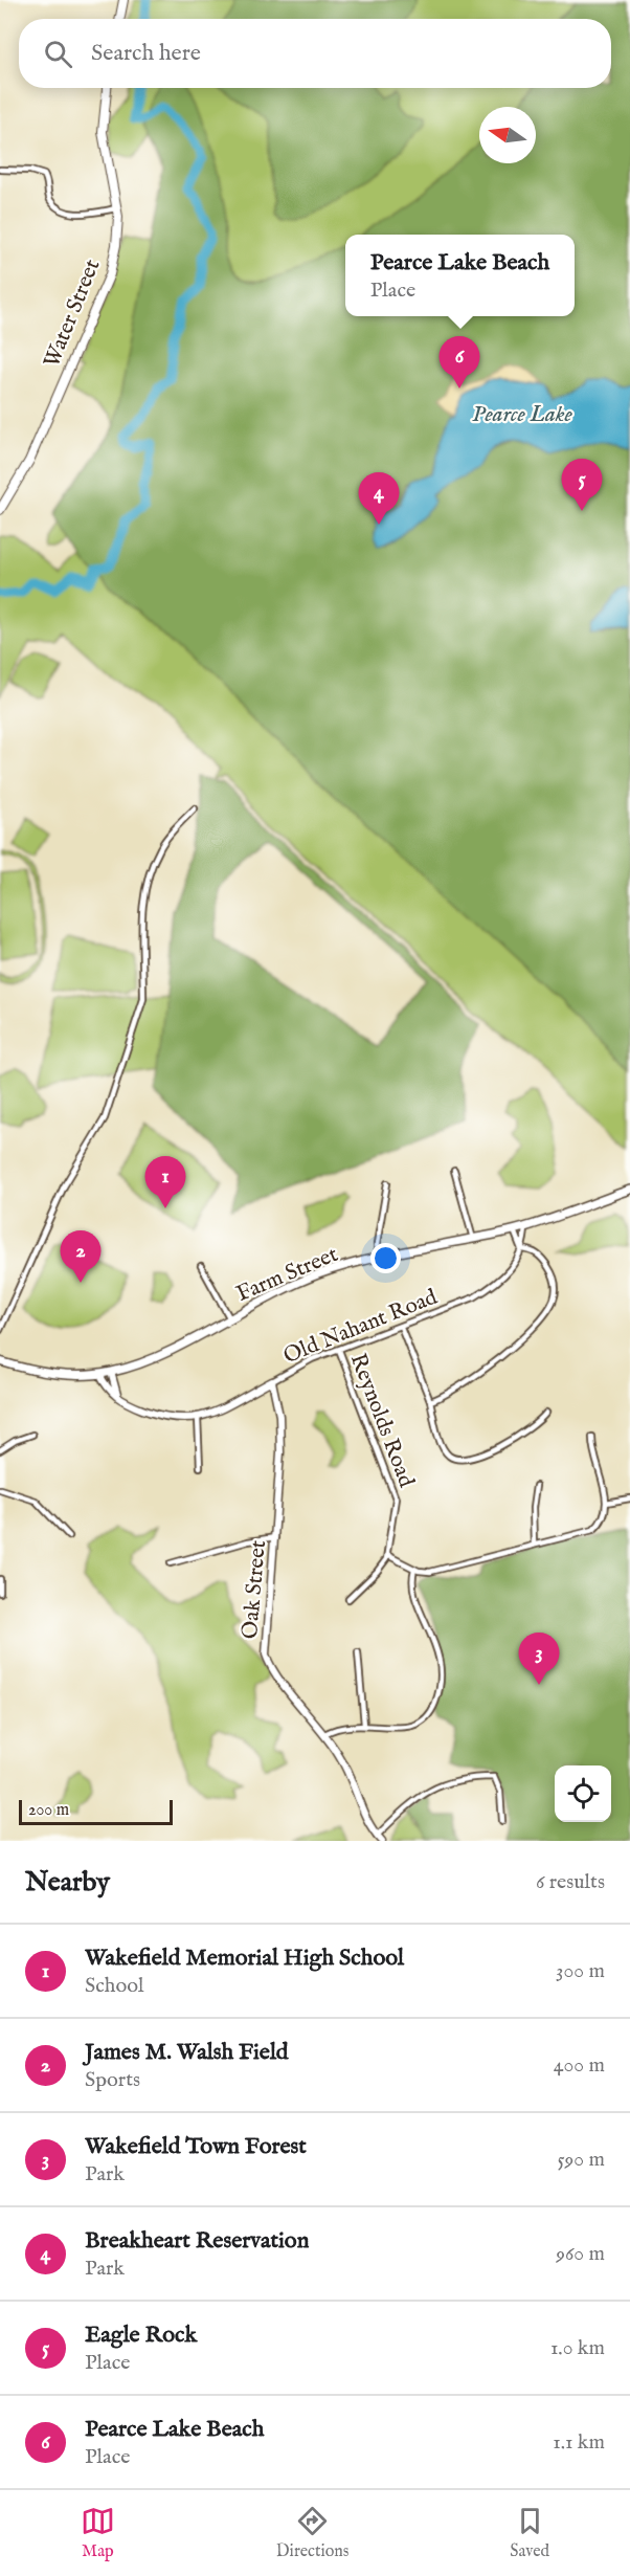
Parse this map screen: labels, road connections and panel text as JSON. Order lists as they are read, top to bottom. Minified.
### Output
{"streets":{"main road":["Water Street","Farm Street"],"street":["Old Nahant Road","Reynolds Road","Oak Street"]},"crossings":[["Farm Street","Old Nahant Road"],["Old Nahant Road","Reynolds Road"],["Old Nahant Road","Oak Street"]],"water":["Pearce Lake"],"scale_bar":"200 m","north":"left","page":{"search":"Search here","popup":["Pearce Lake Beach","Place"],"pins":["6","5","4","1","2","3"],"scale":"200 m","heading":["Nearby","6 results"],"list":[{"mark":"1","name":"Wakefield Memorial High School","note":"School","value":"300 m"},{"mark":"2","name":"James M. Walsh Field","note":"Sports","value":"400 m"},{"mark":"3","name":"Wakefield Town Forest","note":"Park","value":"590 m"},{"mark":"4","name":"Breakheart Reservation","note":"Park","value":"960 m"},{"mark":"5","name":"Eagle Rock","note":"Place","value":"1.0 km"},{"mark":"6","name":"Pearce Lake Beach","note":"Place","value":"1.1 km"}],"nav":["Map","Directions","Saved"]}}
